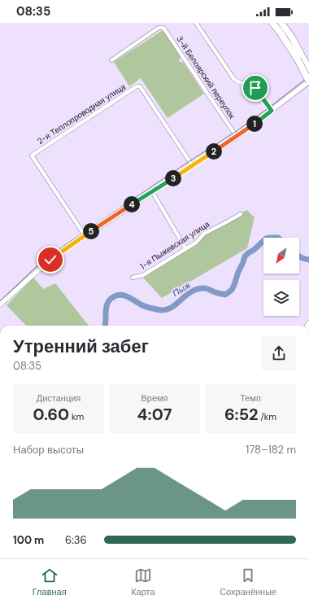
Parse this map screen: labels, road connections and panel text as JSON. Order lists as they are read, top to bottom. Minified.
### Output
{"streets":{"street":["3-й Белоярский переулок","2-я Теплопроводная улица","1-я Пыжевская улица"]},"water":["Пыж"],"north":"bottom left","page":{"status":"08:35","pins":["1","2","3","4","5"],"heading":["Утренний забег","08:35"],"stats":[["Дистанция","0.60 km"],["Время","4:07"],["Темп","6:52 /km"]],"chart":["Набор высоты","178–182 m"],"list":[{"name":"100 m","note":"6:36"}],"tabs":["Главная","Карта","Сохранённые"]}}
